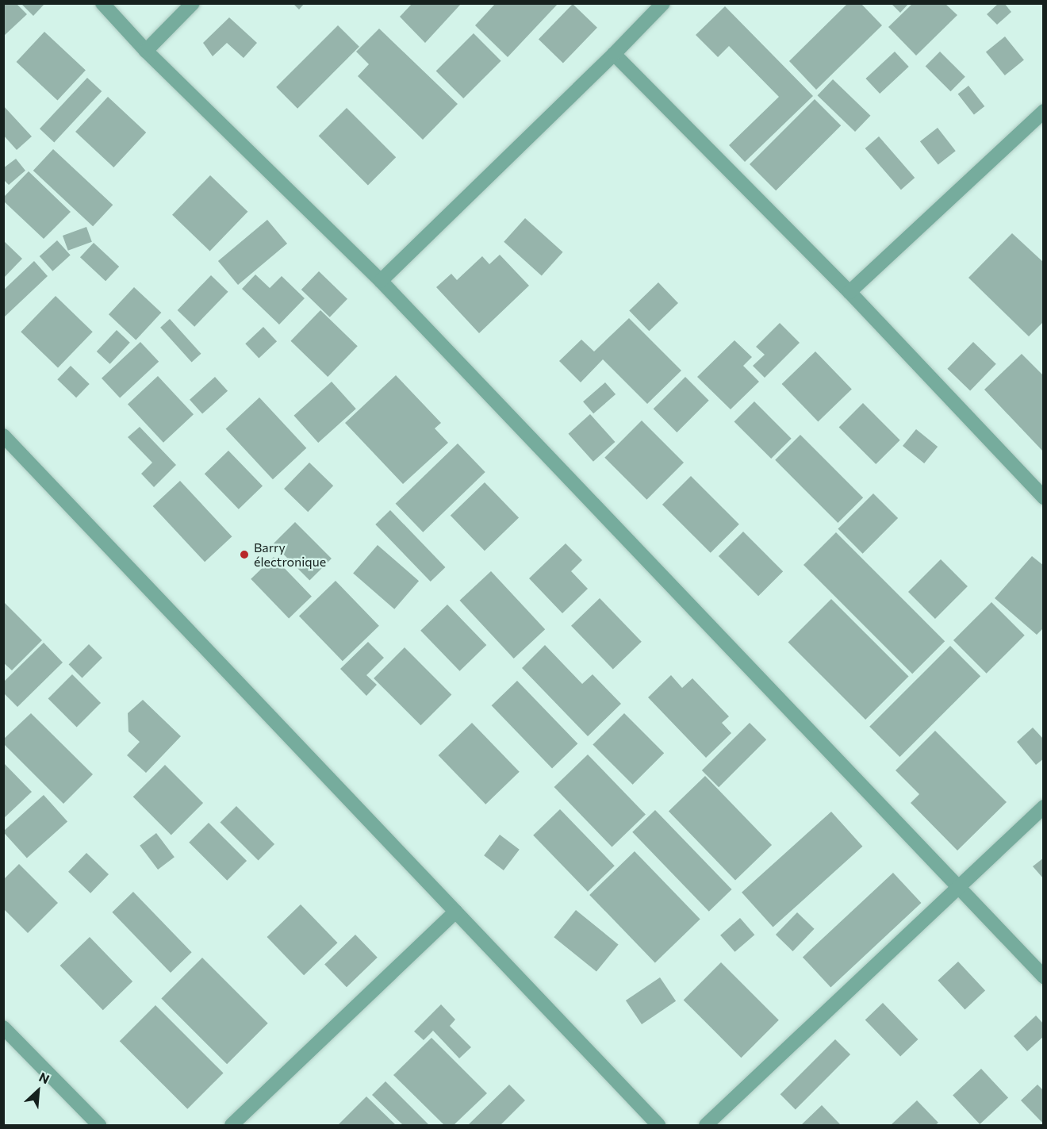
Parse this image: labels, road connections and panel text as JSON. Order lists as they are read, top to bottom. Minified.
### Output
{"places":["Barry électronique"],"north":"top right"}
